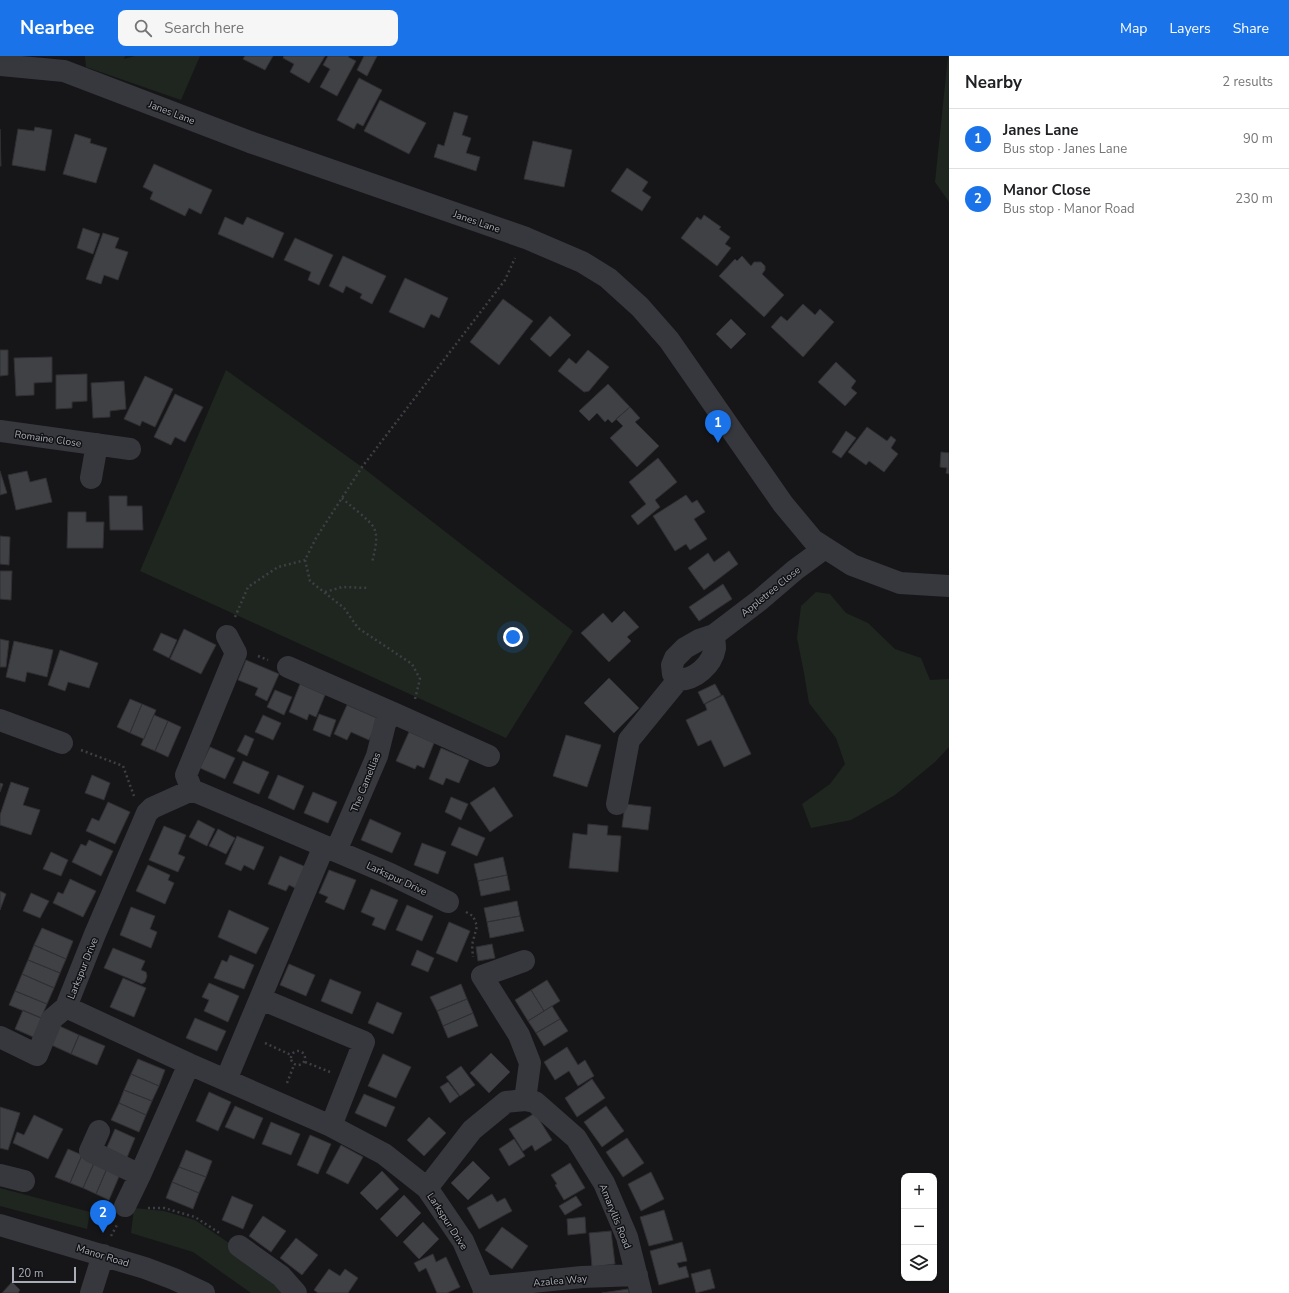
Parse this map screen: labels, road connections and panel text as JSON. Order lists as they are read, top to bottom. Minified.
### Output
{"streets":{"street":["Janes Lane","Romaine Close","Appletree Close","The Camellias","Larkspur Drive","Amaryllis Road","Manor Road","Azalea Way"]},"crossings":[["Janes Lane","Appletree Close"],["The Camellias","Larkspur Drive"],["Larkspur Drive","Azalea Way"],["Amaryllis Road","Azalea Way"]],"scale_bar":"20 m","page":{"header":"Nearbee","search":"Search here","nav":["Map","Layers","Share"],"heading":["Nearby","2 results"],"list":[{"mark":"1","name":"Janes Lane","note":"Bus stop · Janes Lane","value":"90 m"},{"mark":"2","name":"Manor Close","note":"Bus stop · Manor Road","value":"230 m"}],"pins":["1","2"],"map_buttons":["+","−"],"scale":"20 m"}}
